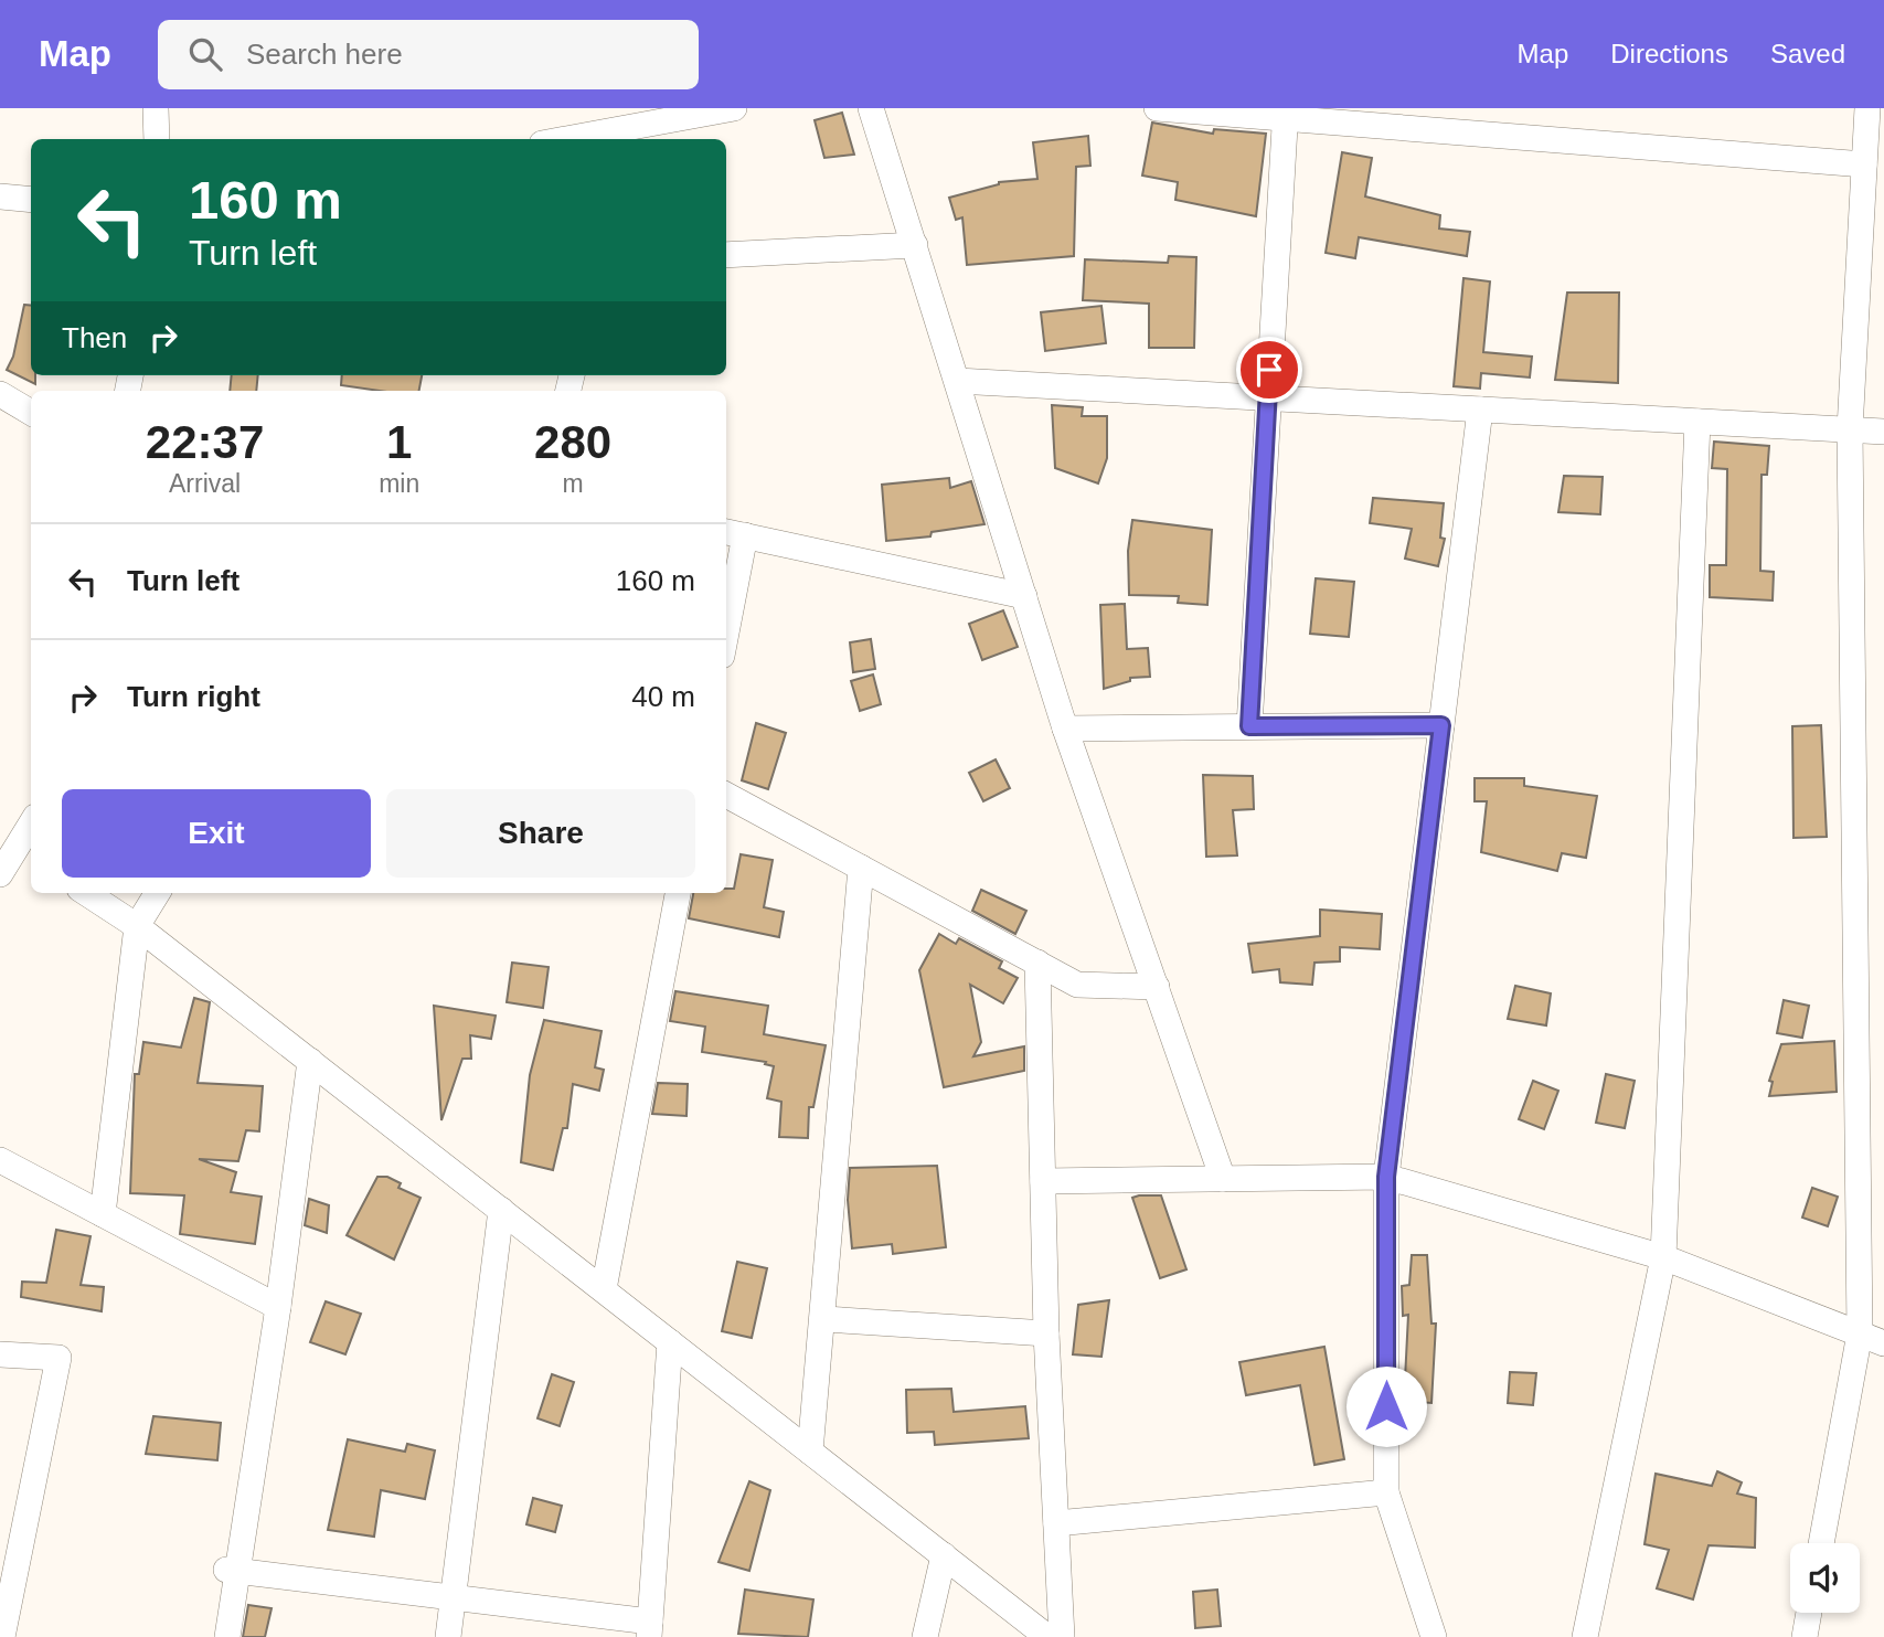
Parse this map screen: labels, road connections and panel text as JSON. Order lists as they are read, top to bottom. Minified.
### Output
{"page":{"header":"Map","search":"Search here","nav":["Map","Directions","Saved"],"turn":["160 m","Turn left"],"then":"Then","eta":["22:37","Arrival","1","min","280","m"],"list":[{"name":"Turn left","value":"160 m"},{"name":"Turn right","value":"40 m"}],"buttons":["Exit","Share"]}}
